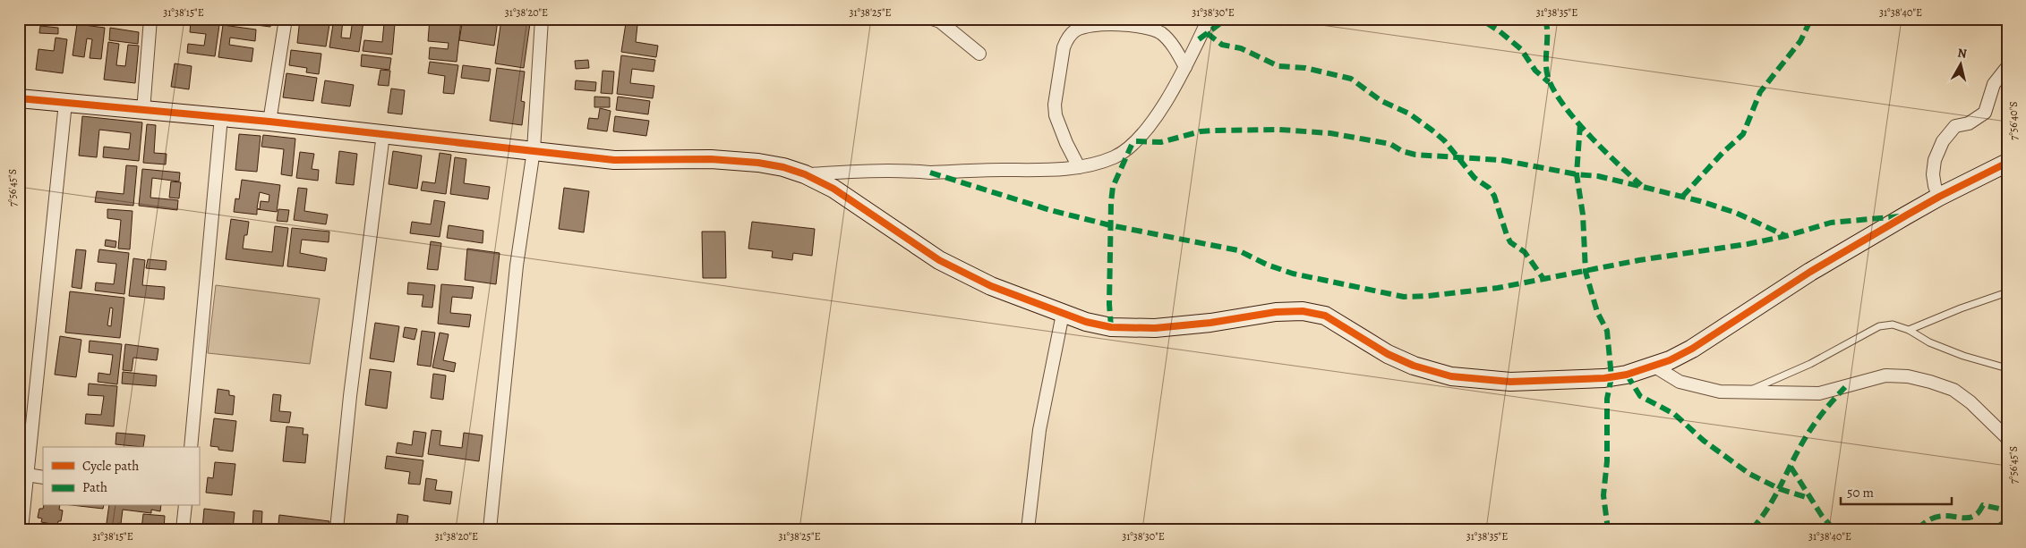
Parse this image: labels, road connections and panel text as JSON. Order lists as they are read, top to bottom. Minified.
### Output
{"legend":["Cycle path","Path"],"scale_bar":"50 m","north":"top","coordinates":["31°38'15\"E","31°38'20\"E","31°38'25\"E","31°38'30\"E","31°38'35\"E","31°38'40\"E","7°56'40\"S","7°56'45\"S"]}
